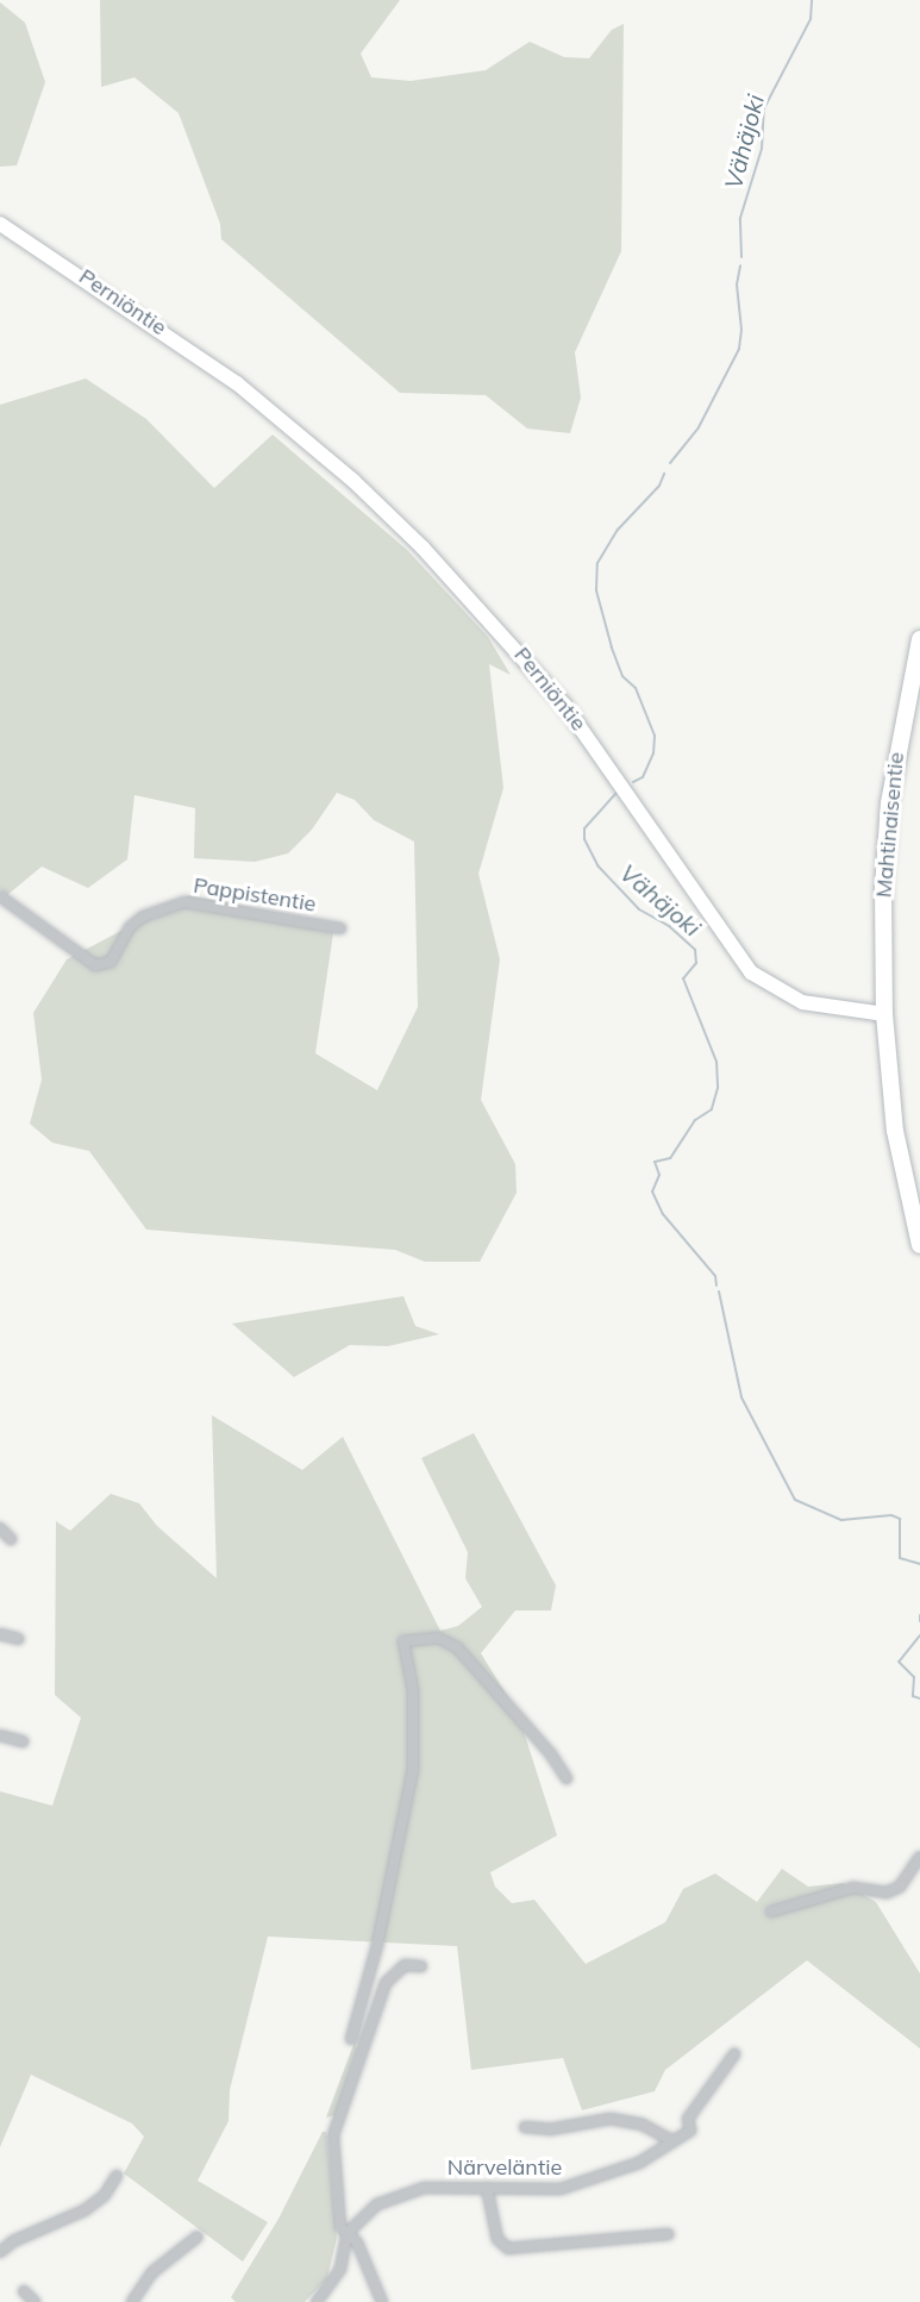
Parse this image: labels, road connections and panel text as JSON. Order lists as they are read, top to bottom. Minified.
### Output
{"streets":{"main road":["Perniöntie","Mahtinaisentie"],"street":["Pappistentie","Närveläntie"]},"crossings":[["Perniöntie","Mahtinaisentie"]],"water":["Vähäjoki"]}
